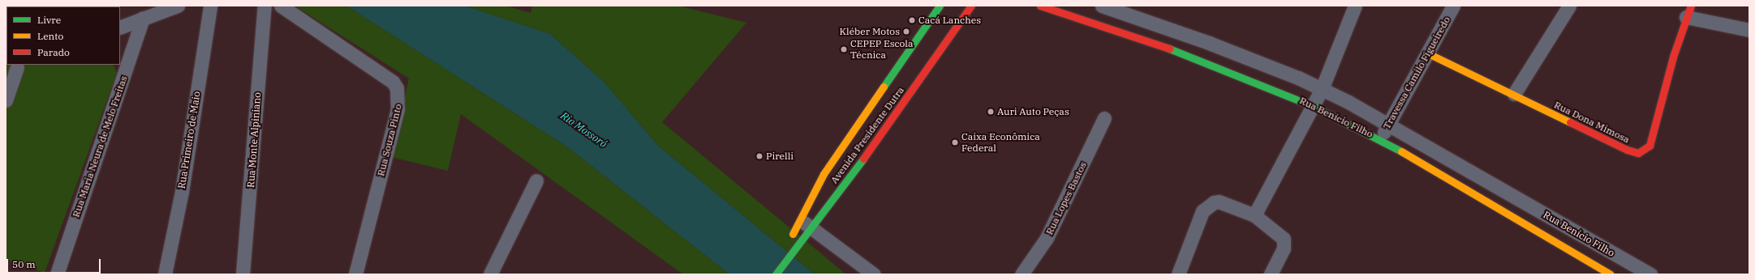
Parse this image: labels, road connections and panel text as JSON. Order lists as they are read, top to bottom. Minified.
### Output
{"streets":{"street":["Travessa Camilo Figueiredo","Rua Benício Filho","Rua Dona Mimosa","Avenida Presidente Dutra","Rua Primeiro de Maio","Rua Monte Alpiniano","Rua Souza Pinto","Rua Maria Neura de Melo Freitas","Rua Lopes Bastos"]},"crossings":[["Travessa Camilo Figueiredo","Rua Benício Filho"],["Travessa Camilo Figueiredo","Rua Dona Mimosa"]],"water":["Rio Mossoró"],"places":["Cacá Lanches","Kléber Motos","CEPEP Escola Técnica","Auri Auto Peças","Caixa Econômica Federal","Pirelli"],"legend":["Livre","Lento","Parado"],"scale_bar":"50 m"}
